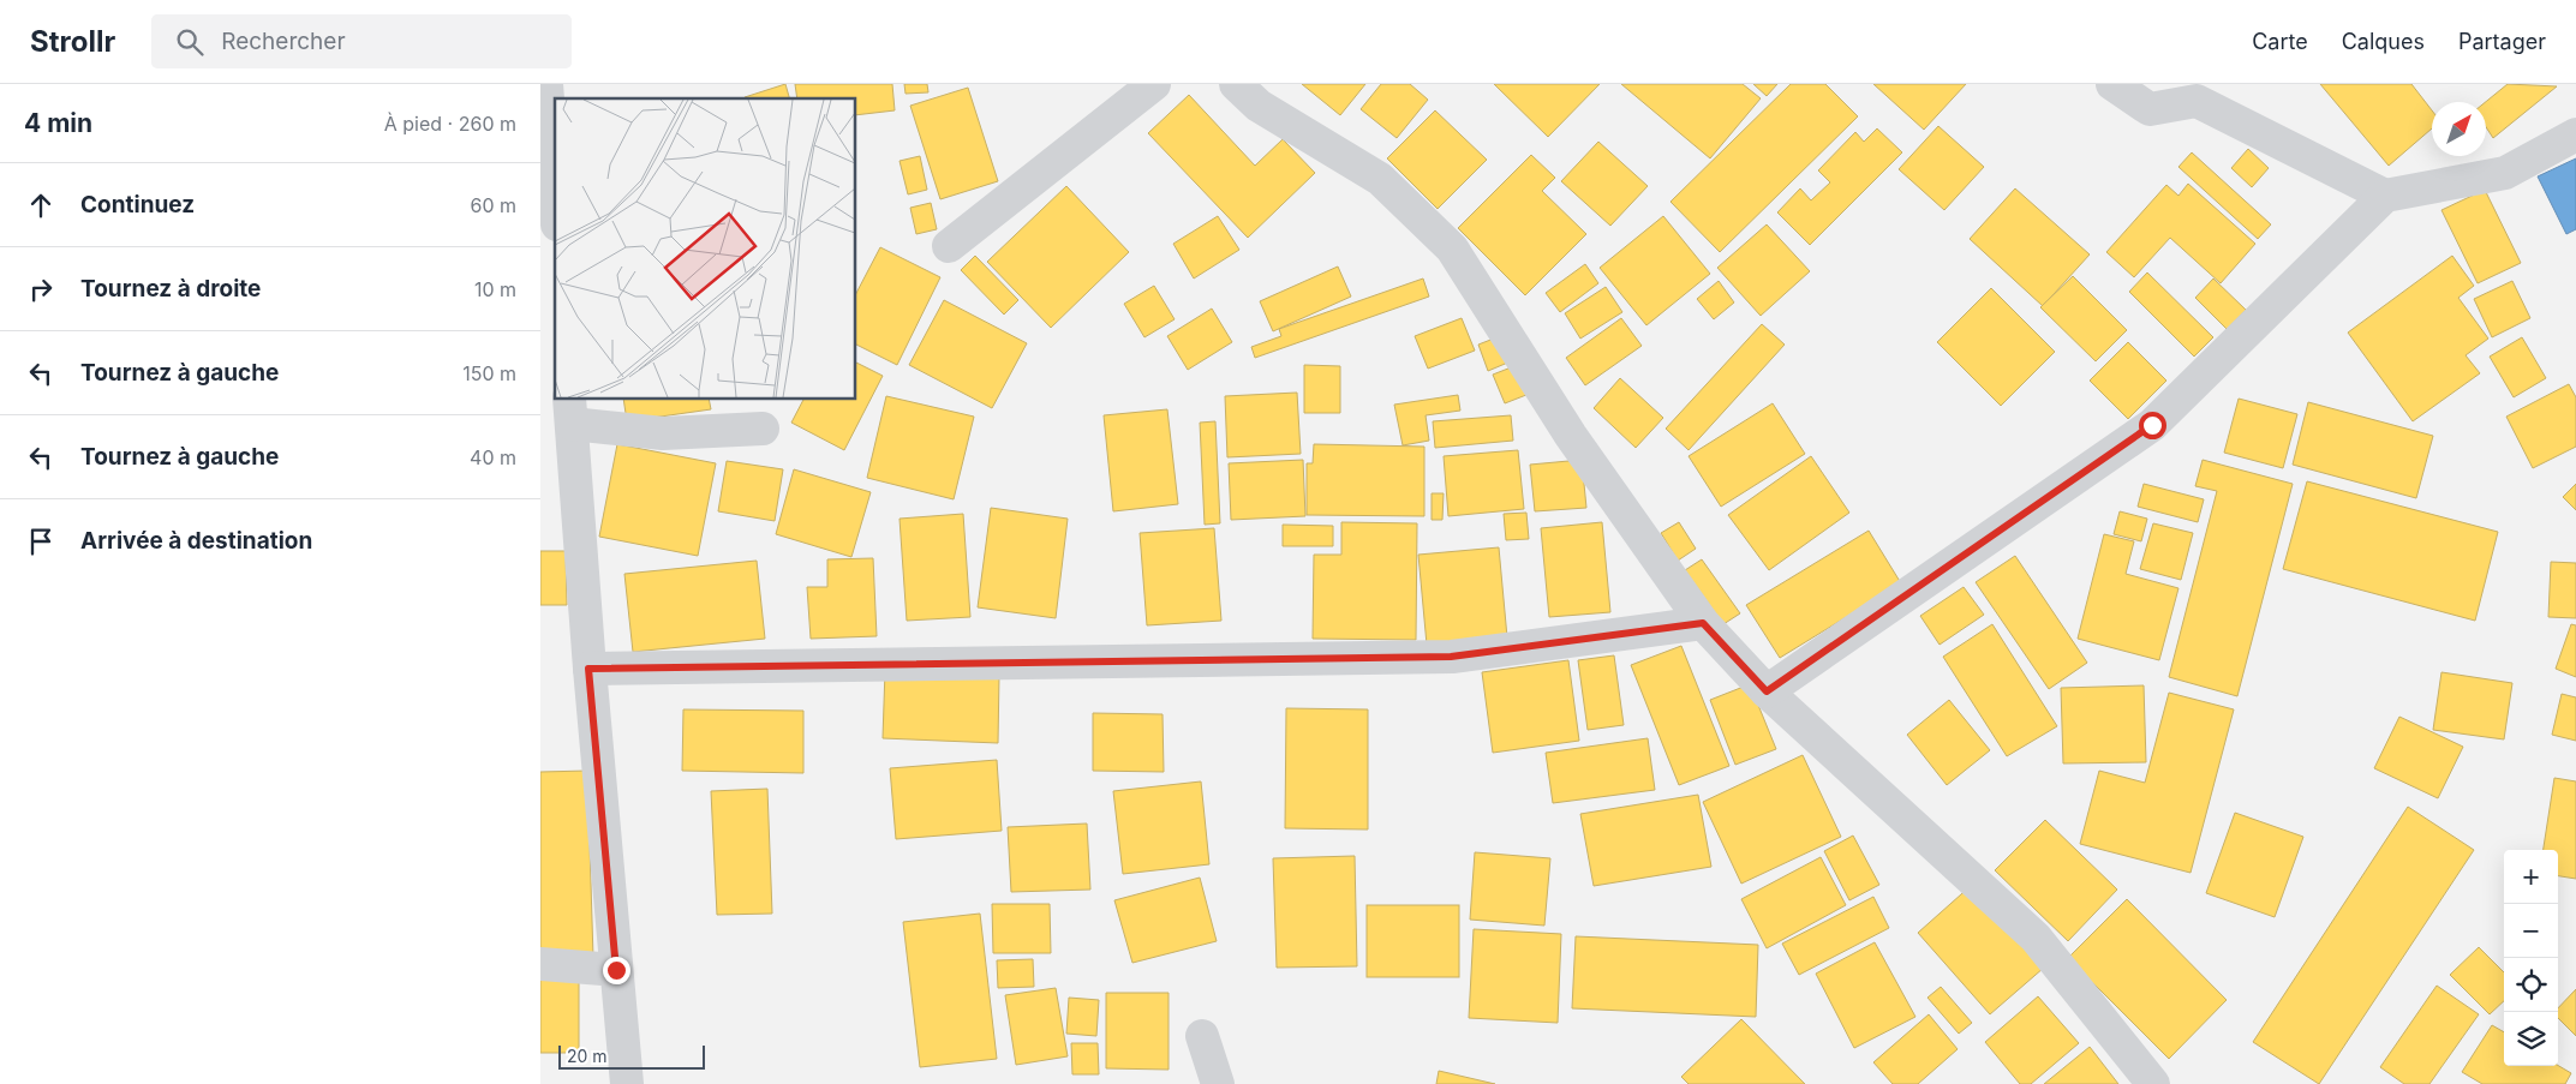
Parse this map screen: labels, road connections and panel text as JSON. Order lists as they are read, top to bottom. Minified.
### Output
{"scale_bar":"20 m","north":"top right","page":{"header":"Strollr","search":"Rechercher","nav":["Carte","Calques","Partager"],"heading":["4 min","À pied · 260 m"],"list":[["Continuez","60 m"],["Tournez à droite","10 m"],["Tournez à gauche","150 m"],["Tournez à gauche","40 m"],"Arrivée à destination"],"map_buttons":["+","−"],"scale":"20 m"}}
